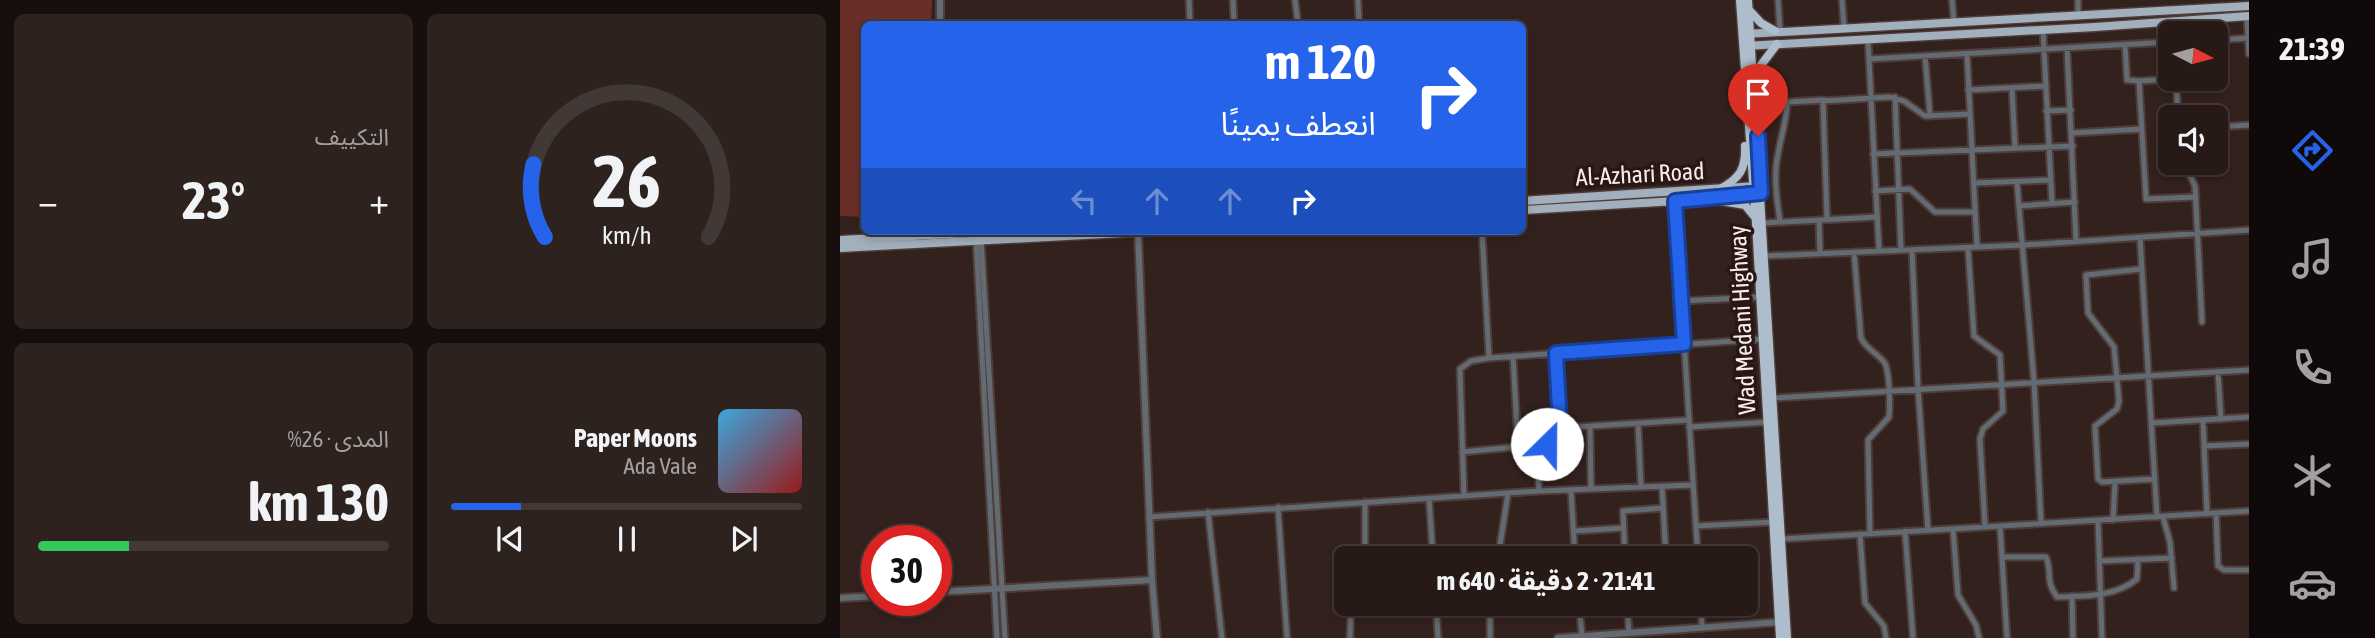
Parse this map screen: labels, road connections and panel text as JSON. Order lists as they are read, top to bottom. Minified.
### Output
{"streets":{"highway":["Wad Medani Highway"],"main road":["Al-Azhari Road"]},"crossings":[["Al-Azhari Road","Wad Medani Highway"]],"north":"right","page":{"tabs":"21:39","tile":["التكييف",["المدى · 26%","130 km"]],"turn":["120 m","انعطف يمينًا"],"heat":["−","23°","+"],"song":["Paper Moons","Ada Vale"],"limit":"30","trip":"21:41 · 2 دقيقة · 640 m","gauge":["26","km/h"]}}
